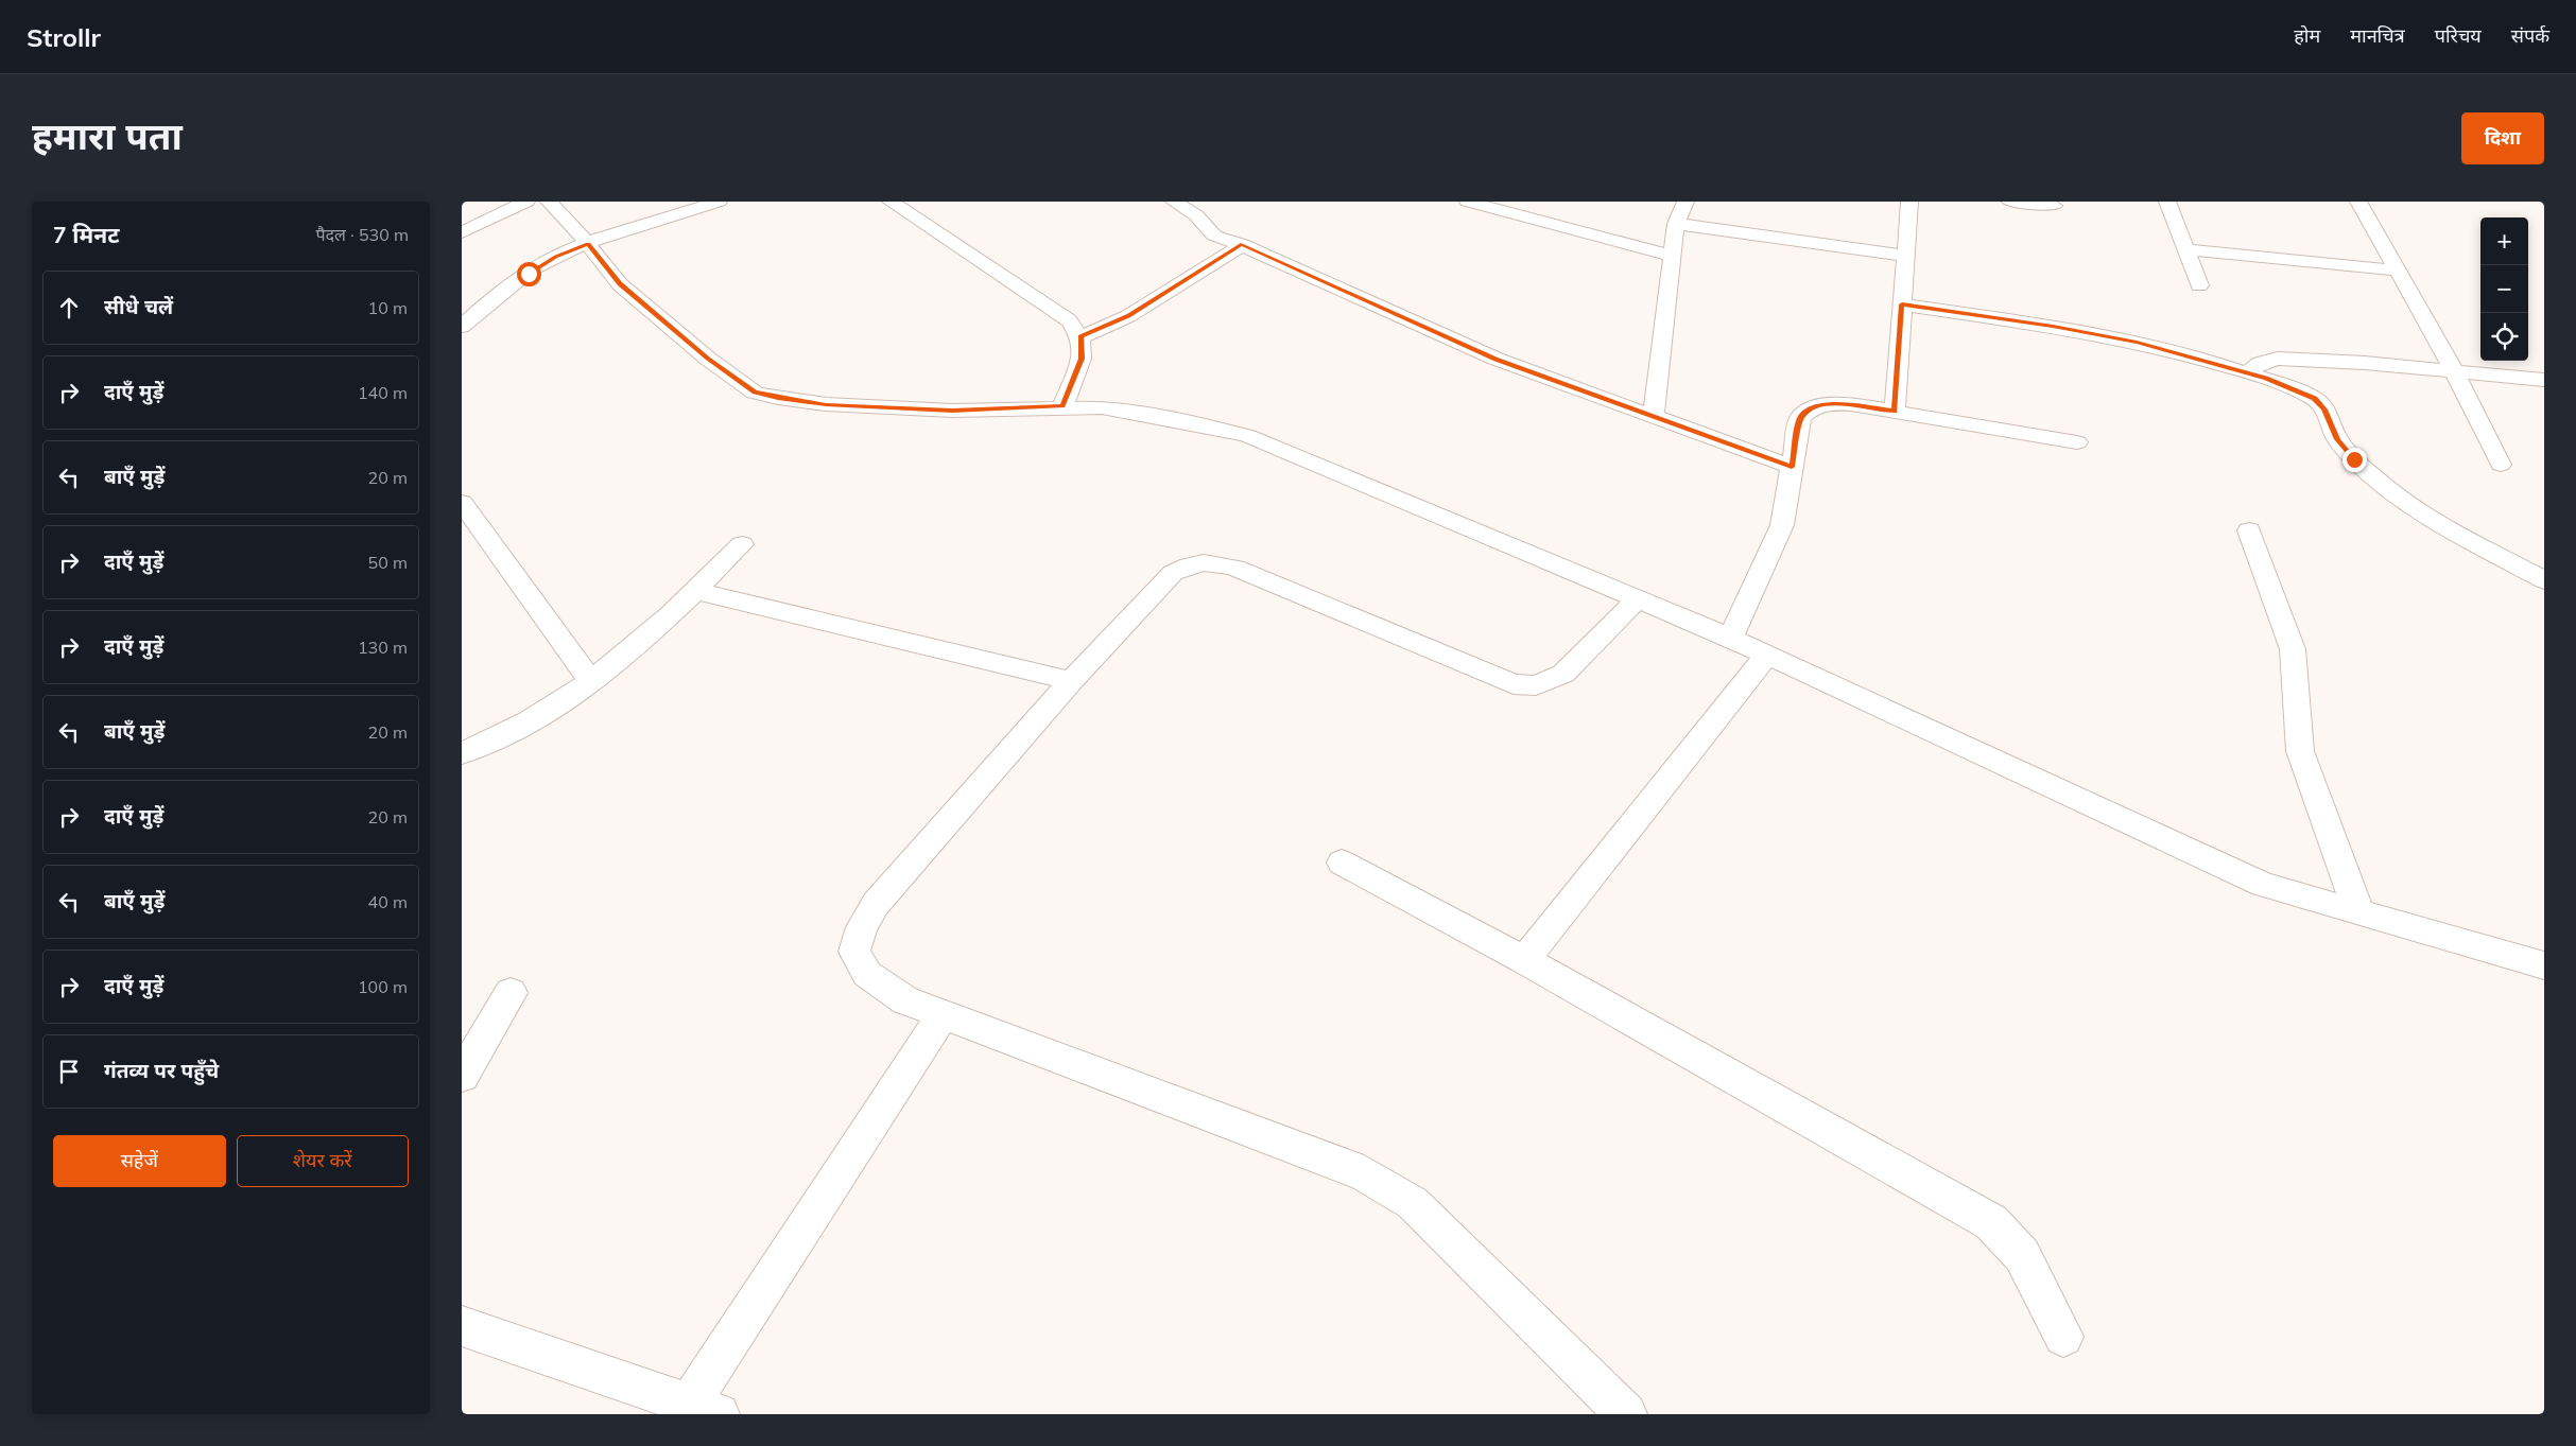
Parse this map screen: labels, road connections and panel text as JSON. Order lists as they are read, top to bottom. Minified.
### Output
{"page":{"header":"Strollr","nav":["होम","मानचित्र","परिचय","संपर्क"],"title":"हमारा पता","buttons":["दिशा",["सहेजें","शेयर करें"]],"heading":["7 मिनट","पैदल · 530 m"],"map_buttons":["+","−"],"list":[["सीधे चलें","10 m"],["दाएँ मुड़ें","140 m"],["बाएँ मुड़ें","20 m"],["दाएँ मुड़ें","50 m"],["दाएँ मुड़ें","130 m"],["बाएँ मुड़ें","20 m"],["दाएँ मुड़ें","20 m"],["बाएँ मुड़ें","40 m"],["दाएँ मुड़ें","100 m"],"गंतव्य पर पहुँचे"]}}
